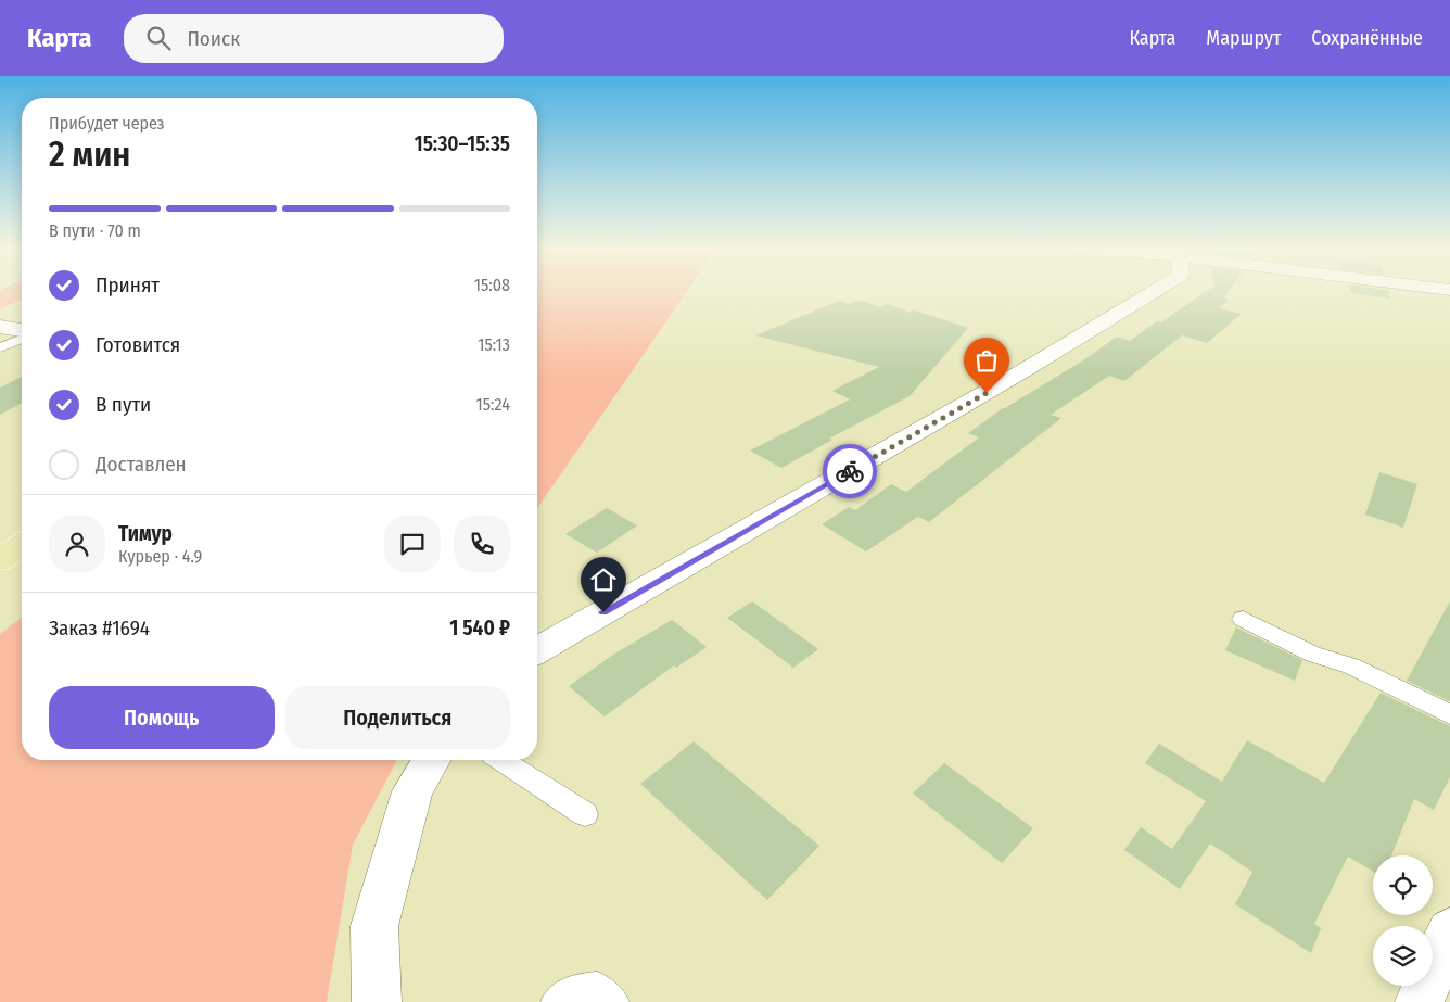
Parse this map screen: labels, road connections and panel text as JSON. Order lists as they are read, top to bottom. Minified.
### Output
{"page":{"header":"Карта","search":"Поиск","nav":["Карта","Маршрут","Сохранённые"],"heading":["2 мин","Прибудет через","15:30–15:35"],"panel":["Тимур","Курьер · 4.9","Заказ #1694","1 540 ₽"],"bar":"В пути · 70 m","list":[["Принят","15:08"],["Готовится","15:13"],["В пути","15:24"],"Доставлен"],"buttons":["Помощь","Поделиться"]}}
